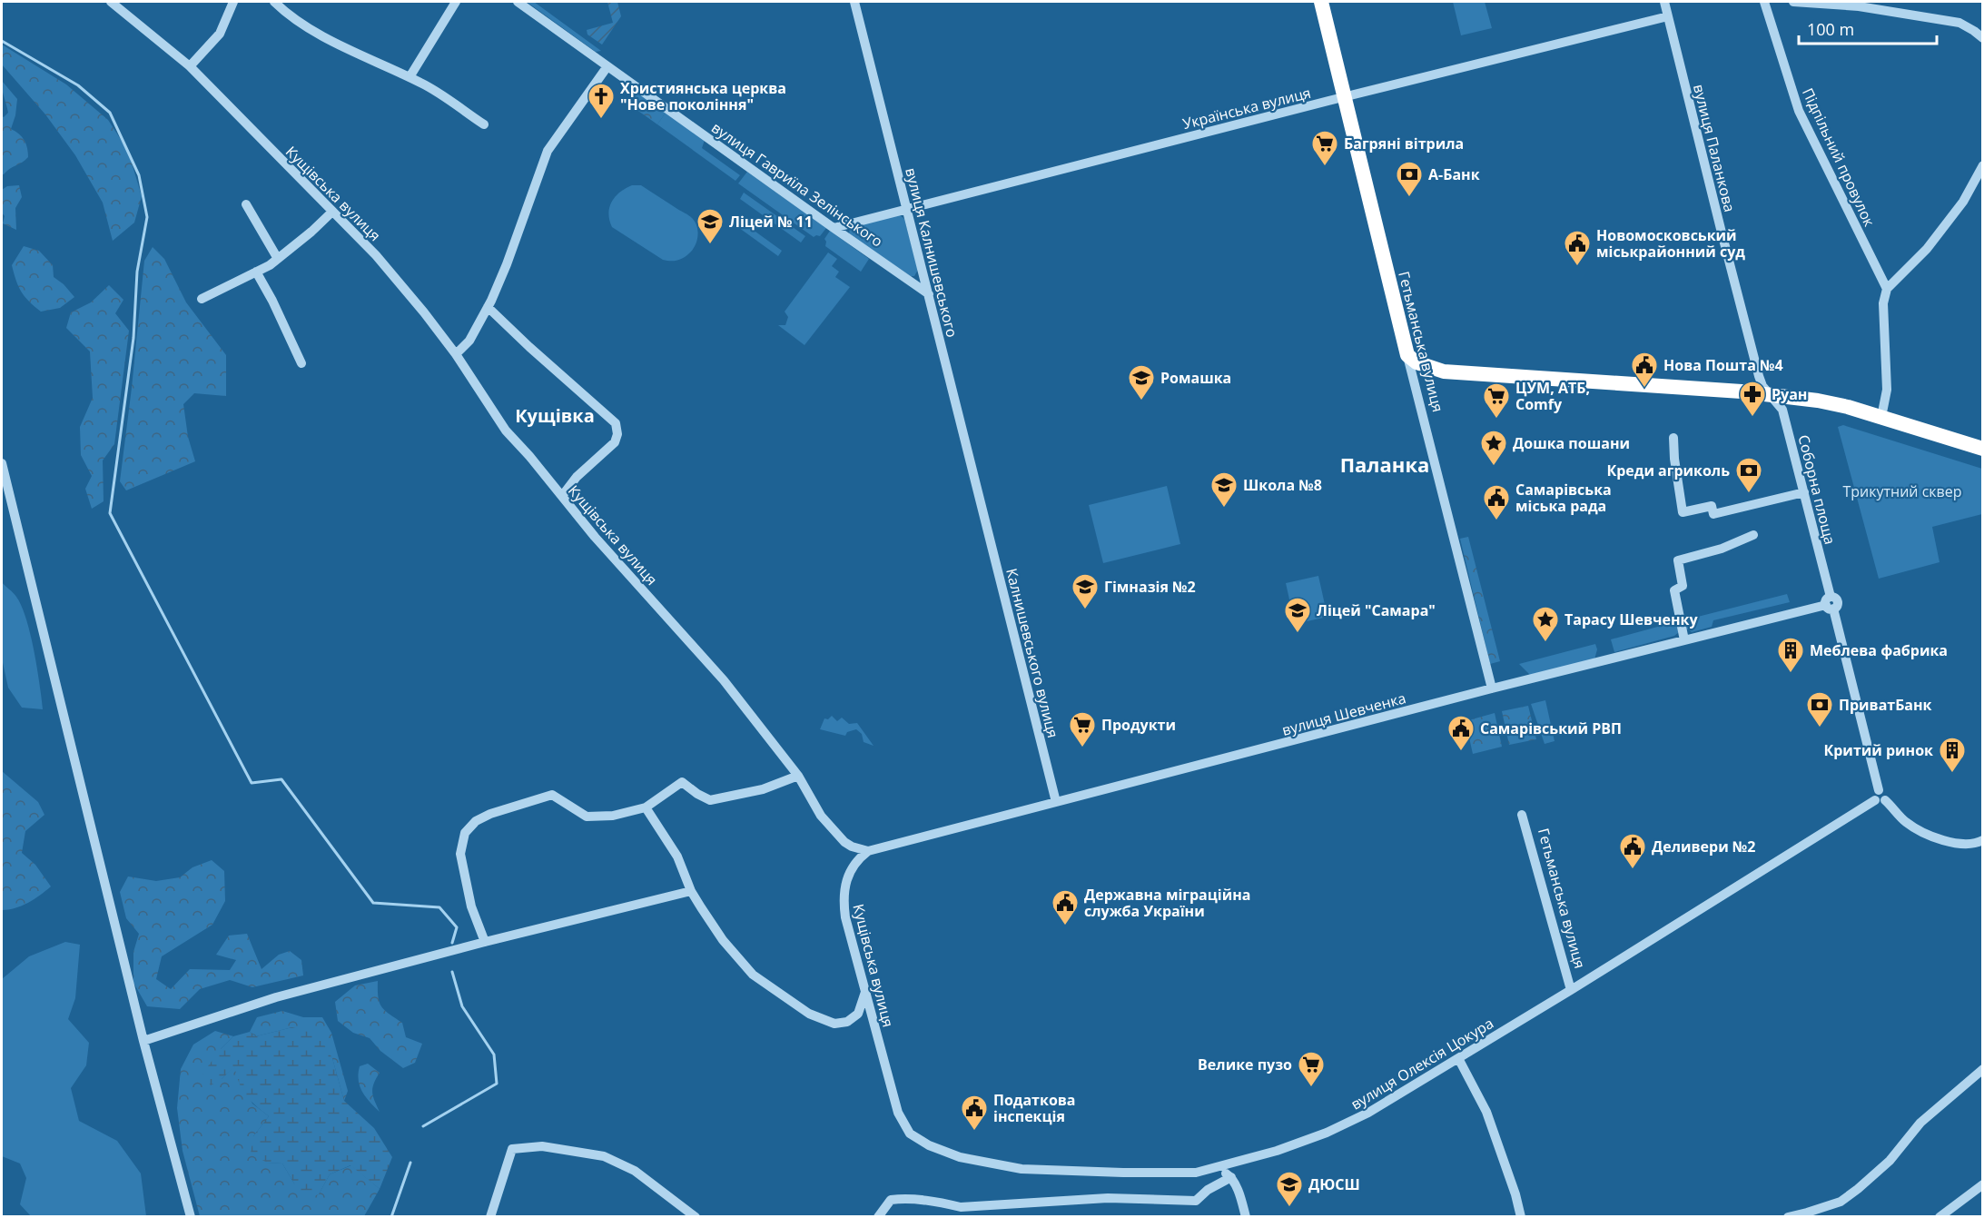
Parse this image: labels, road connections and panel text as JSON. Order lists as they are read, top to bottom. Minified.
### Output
{"streets":{"highway":["Гетьманська вулиця"],"street":["Українська вулиця","вулиця Паланкова","Підпільний провулок","вулиця Гавриїла Зелінського","Кущівська вулиця","вулиця Калнишевського","Соборна площа","Калнишевського вулиця","вулиця Шевченка","вулиця Олексія Цокура"]},"crossings":[["Українська вулиця","вулиця Паланкова"],["Українська вулиця","вулиця Гавриїла Зелінського"],["Українська вулиця","вулиця Калнишевського"],["Українська вулиця","Гетьманська вулиця"],["вулиця Паланкова","Соборна площа"],["вулиця Гавриїла Зелінського","вулиця Калнишевського"],["Кущівська вулиця","вулиця Шевченка"],["Кущівська вулиця","вулиця Олексія Цокура"],["вулиця Калнишевського","Калнишевського вулиця"],["Гетьманська вулиця","вулиця Шевченка"],["Гетьманська вулиця","вулиця Олексія Цокура"],["Соборна площа","вулиця Шевченка"],["Соборна площа","вулиця Олексія Цокура"],["Калнишевського вулиця","вулиця Шевченка"]],"districts":["Кущівка","Паланка"],"parks":["Трикутний сквер"],"places":{"church":["Християнська церква \"Нове покоління\""],"supermarket":["Багряні вітрила","ЦУМ, АТБ, Comfy","Продукти","Велике пузо"],"bank":["А-Банк","Креди агриколь","ПриватБанк"],"school or university":["Ліцей № 11","Ромашка","Школа №8","Гімназія №2","Ліцей \"Самара\"","ДЮСШ"],"public building":["Новомосковський міськрайонний суд","Нова Пошта №4","Самарівська міська рада","Самарівський РВП","Деливери №2","Державна міграційна служба України","Податкова інспекція"],"pharmacy":["Руан"],"place":["Дошка пошани","Тарасу Шевченку"],"building":["Меблева фабрика","Критий ринок"]},"scale_bar":"100 m"}
